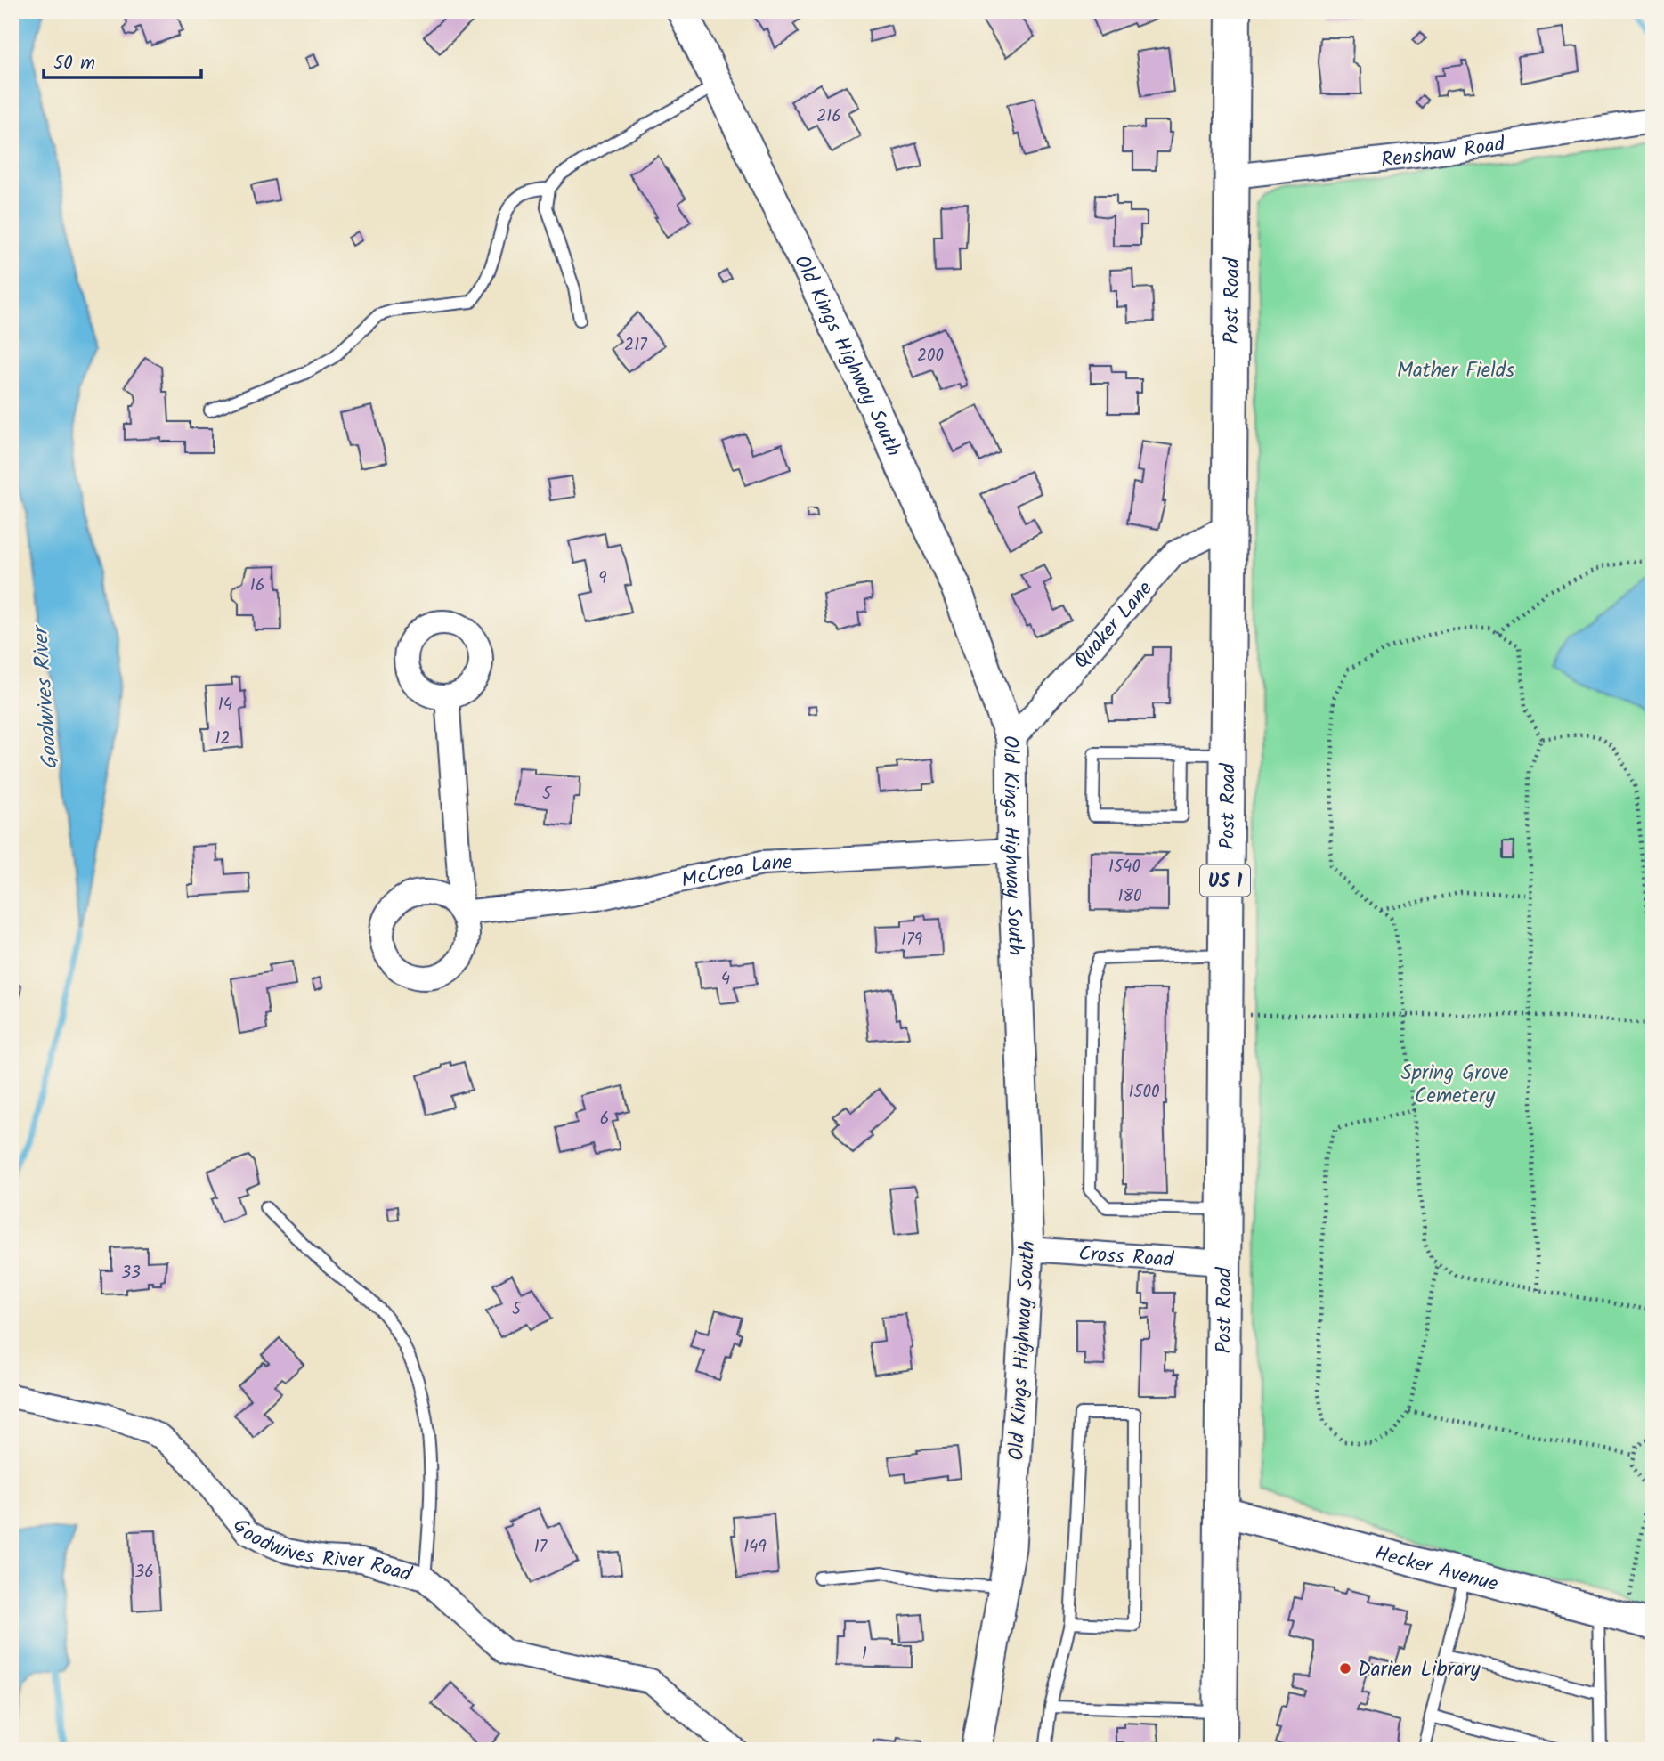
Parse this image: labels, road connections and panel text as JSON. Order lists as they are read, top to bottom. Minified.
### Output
{"streets":{"main road":["Post Road","US 1"],"street":["Renshaw Road","Old Kings Highway South","Quaker Lane","McCrea Lane","Cross Road","Goodwives River Road","Hecker Avenue"]},"crossings":[["Renshaw Road","Post Road"],["Post Road","Quaker Lane"],["Post Road","Cross Road"],["Post Road","Hecker Avenue"],["Old Kings Highway South","Quaker Lane"],["Old Kings Highway South","McCrea Lane"],["Old Kings Highway South","Cross Road"]],"water":["Goodwives River"],"parks":["Mather Fields","Spring Grove Cemetery"],"places":["Darien Library"],"house_numbers":["216","217","200","9","16","14","12","5","1540","180","179","4","1500","6","33","5","17","149","36","1"],"scale_bar":"50 m"}
